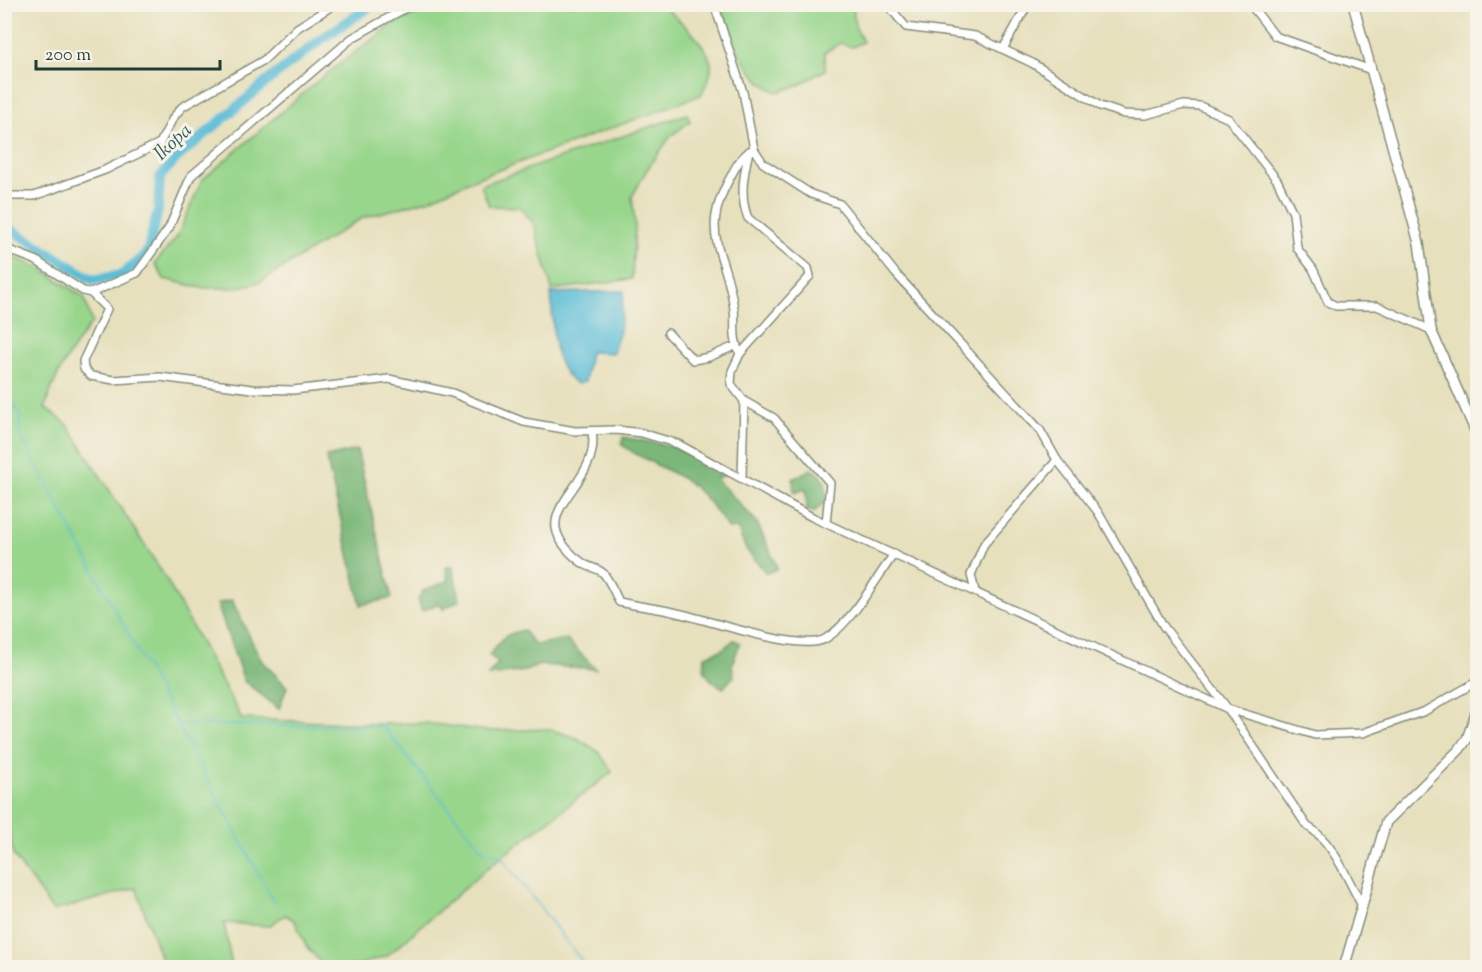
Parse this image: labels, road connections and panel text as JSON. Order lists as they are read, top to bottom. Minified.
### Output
{"water":["Ikopa"],"scale_bar":"200 m"}
